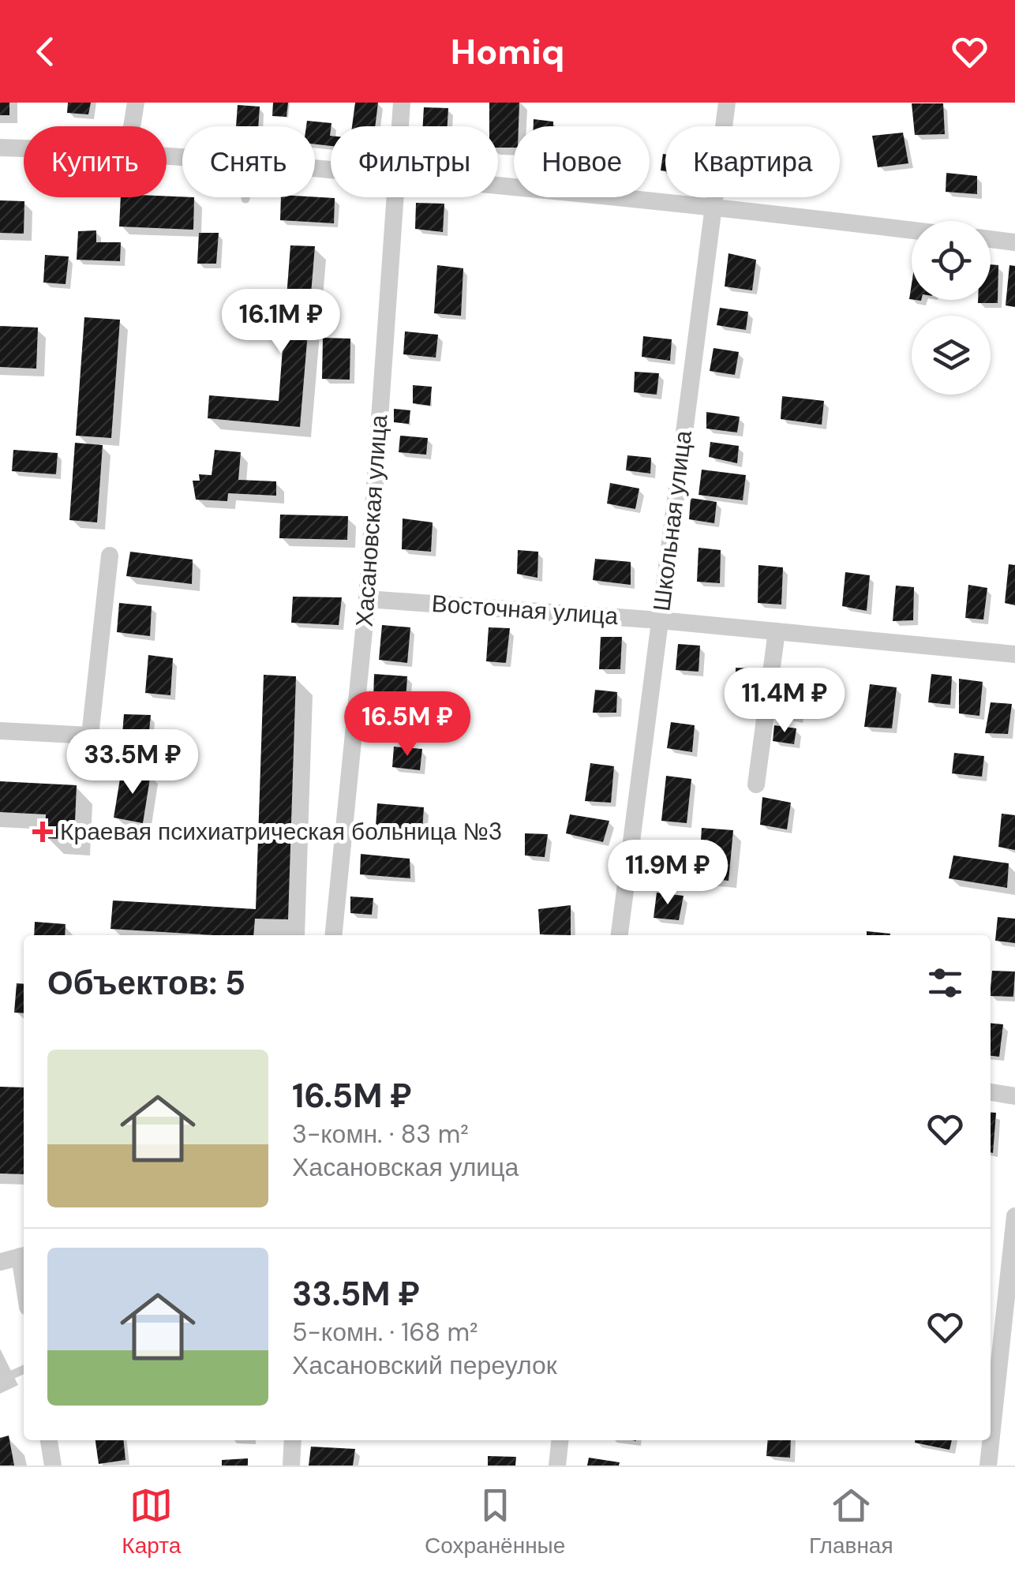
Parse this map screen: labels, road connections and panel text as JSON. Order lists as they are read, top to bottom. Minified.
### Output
{"streets":{"street":["Хасановская улица","Школьная улица","Восточная улица"]},"crossings":[["Хасановская улица","Восточная улица"],["Школьная улица","Восточная улица"]],"places":{"health":["Краевая психиатрическая больница №3"]},"page":{"header":"Homiq","chip":["Купить","Снять","Фильтры","Новое","Квартира"],"price":["16.1M ₽","11.4M ₽","16.5M ₽","33.5M ₽","11.9M ₽"],"heading":"Объектов: 5","list":[{"name":"16.5M ₽","note":"3-комн. · 83 m² · Хасановская улица"},{"name":"33.5M ₽","note":"5-комн. · 168 m² · Хасановский переулок"}],"tabs":["Карта","Сохранённые","Главная"]}}
